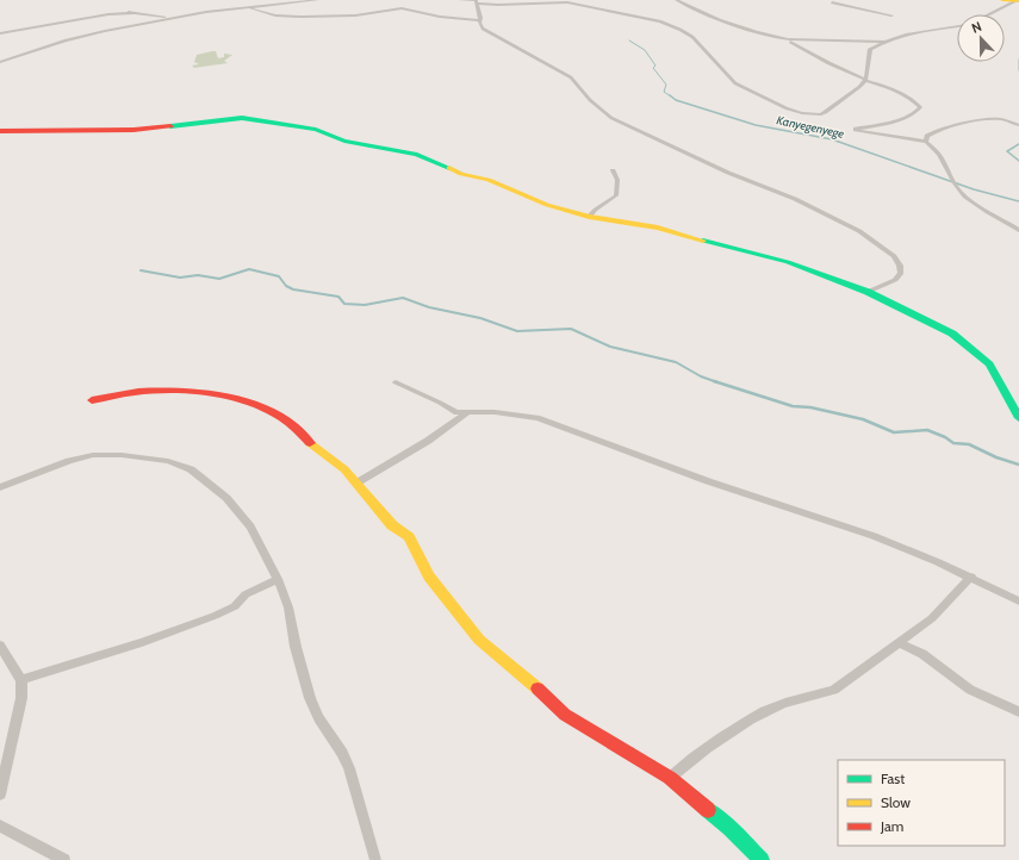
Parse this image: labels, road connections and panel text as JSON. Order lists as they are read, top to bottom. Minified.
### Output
{"water":["Kanyegenyege"],"legend":["Fast","Slow","Jam"],"north":"top"}
